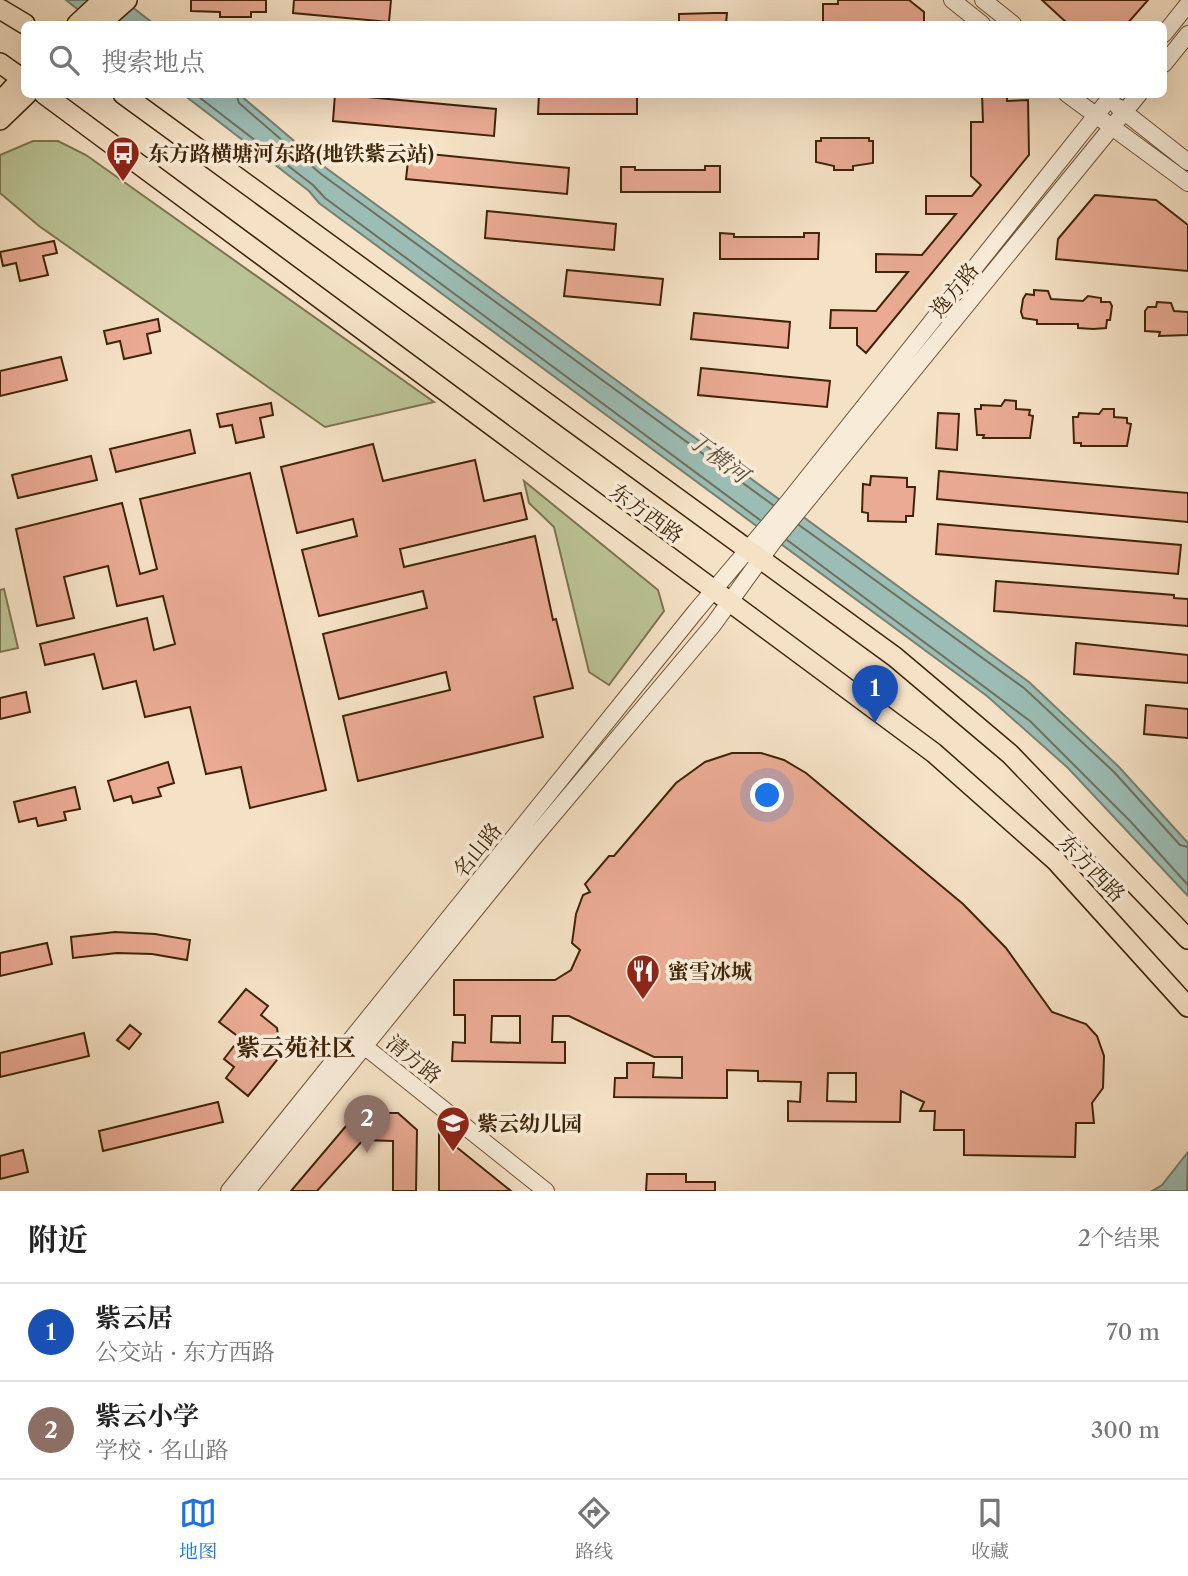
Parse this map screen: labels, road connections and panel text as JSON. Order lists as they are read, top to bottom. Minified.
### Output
{"streets":{"main road":["东方西路"],"street":["逸方路","名山路","清方路"]},"crossings":[["逸方路","名山路"],["东方西路","名山路"],["名山路","清方路"]],"districts":["紫云苑社区"],"water":["丁横河"],"places":{"bus stop":["东方路横塘河东路(地铁紫云站)"],"restaurant":["蜜雪冰城"],"school or university":["紫云幼儿园"]},"page":{"search":"搜索地点","pins":["1","2"],"heading":["附近","2个结果"],"list":[{"mark":"1","name":"紫云居","note":"公交站 · 东方西路","value":"70 m"},{"mark":"2","name":"紫云小学","note":"学校 · 名山路","value":"300 m"}],"nav":["地图","路线","收藏"]}}
